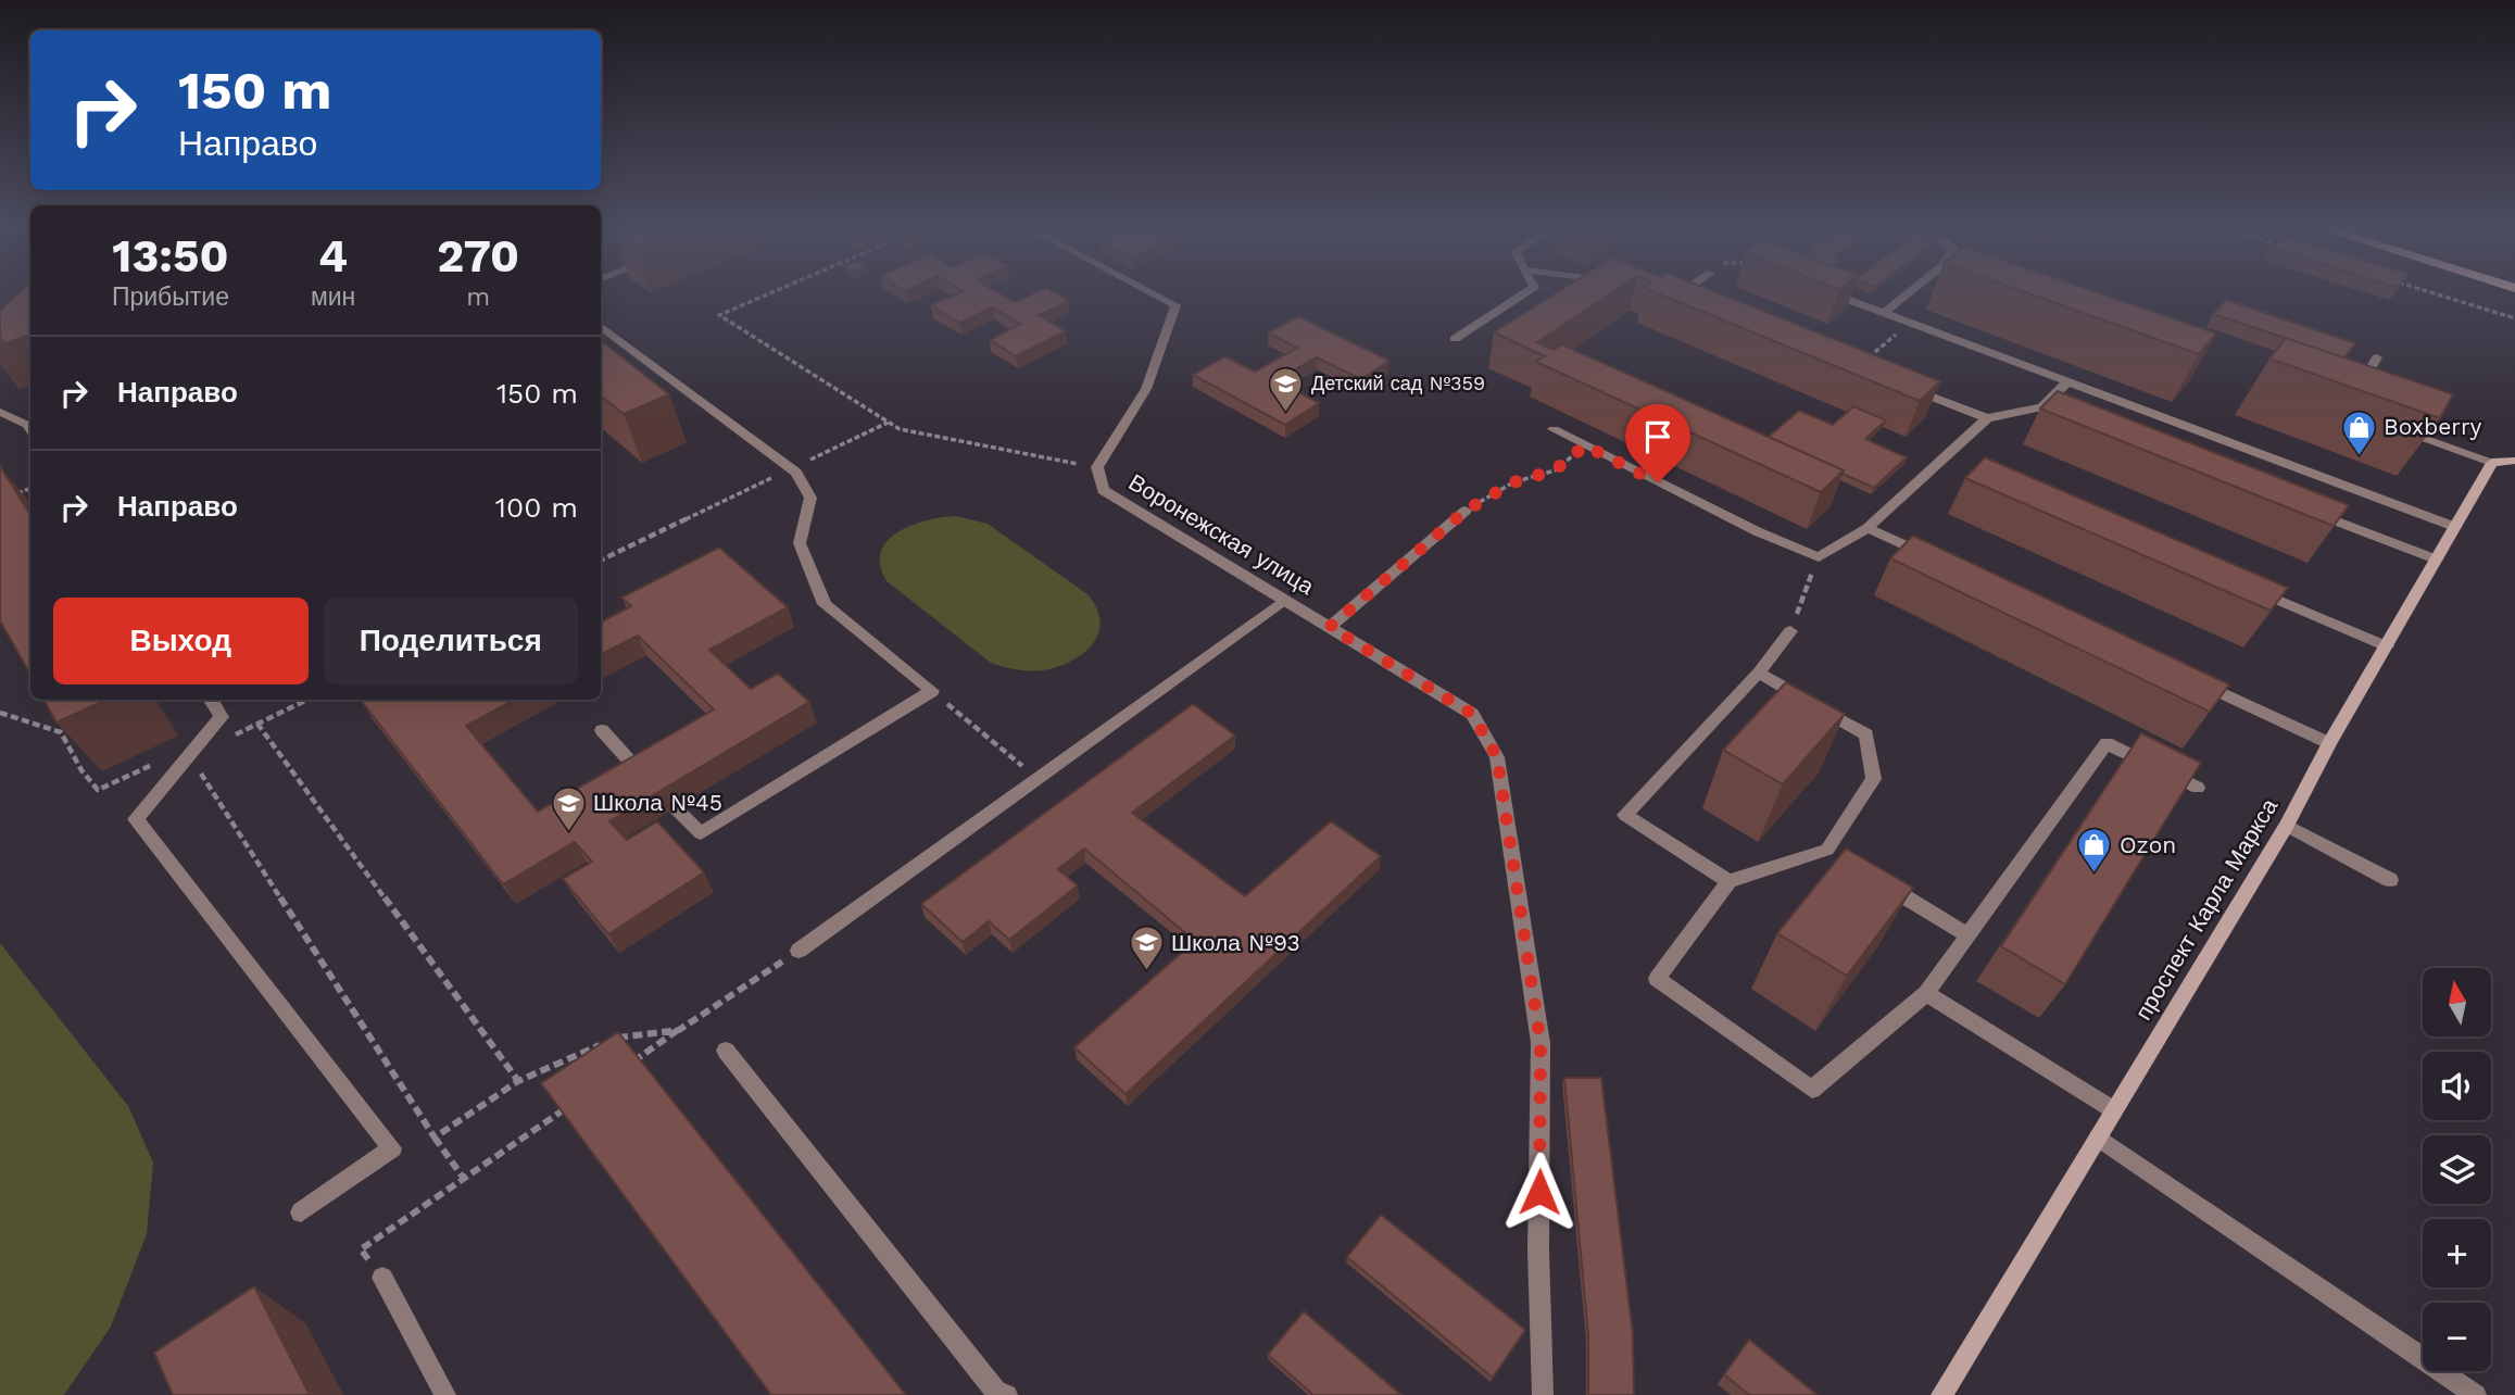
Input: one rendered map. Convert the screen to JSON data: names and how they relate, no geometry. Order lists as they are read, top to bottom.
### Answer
{
  "streets": {
    "street": ["Воронежская улица", "проспект Карла Маркса"]
  },
  "places": {
    "school or university": ["Детский сад №359", "Школа №45", "Школа №93"],
    "shop": ["Boxberry", "Ozon"]
  },
  "north": "top",
  "page": {
    "turn": ["150 m", "Направо"],
    "eta": [
      "13:50",
      "Прибытие",
      "4",
      "мин",
      "270",
      "m"
    ],
    "list": [
      {
        "name": "Направо",
        "value": "150 m"
      },
      {
        "name": "Направо",
        "value": "100 m"
      }
    ],
    "buttons": ["Выход", "Поделиться"],
    "map_buttons": ["+", "−"]
  }
}
